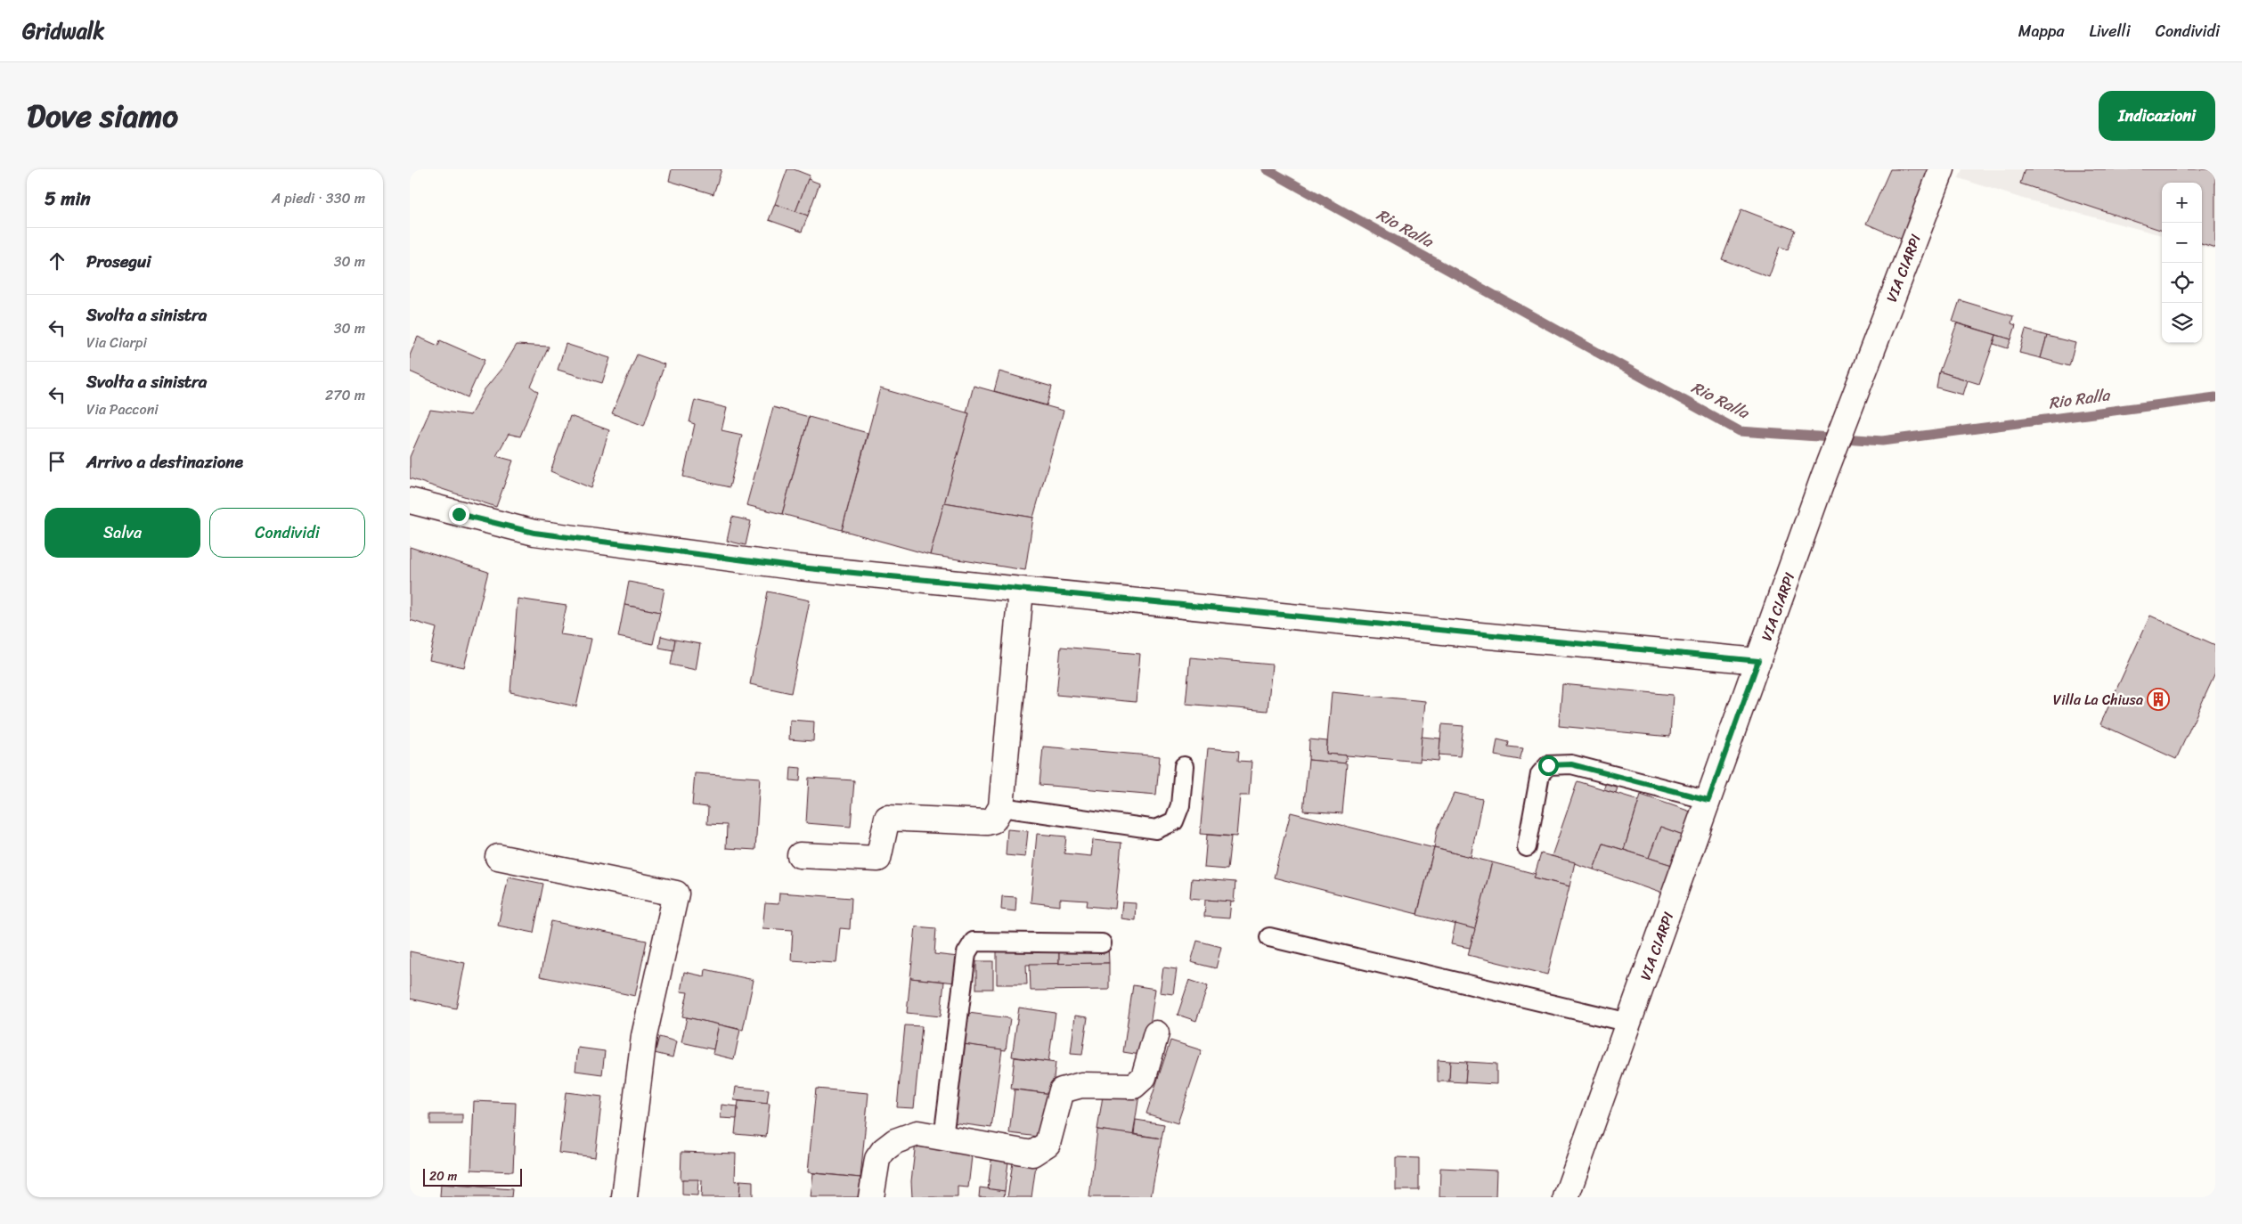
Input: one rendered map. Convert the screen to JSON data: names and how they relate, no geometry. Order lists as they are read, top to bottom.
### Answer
{
  "streets": {
    "street": ["VIA CIARPI"]
  },
  "water": ["Rio Ralla"],
  "places": {
    "building": ["Villa La Chiusa"]
  },
  "scale_bar": "20 m",
  "page": {
    "header": "Gridwalk",
    "nav": ["Mappa", "Livelli", "Condividi"],
    "title": "Dove siamo",
    "buttons": [
      "Indicazioni",
      ["Salva", "Condividi"]
    ],
    "heading": ["5 min", "A piedi · 330 m"],
    "map_buttons": ["+", "−"],
    "list": [
      ["Prosegui", "30 m"],
      ["Svolta a sinistra", "Via Ciarpi", "30 m"],
      ["Svolta a sinistra", "Via Pacconi", "270 m"],
      "Arrivo a destinazione"
    ],
    "scale": "20 m"
  }
}
